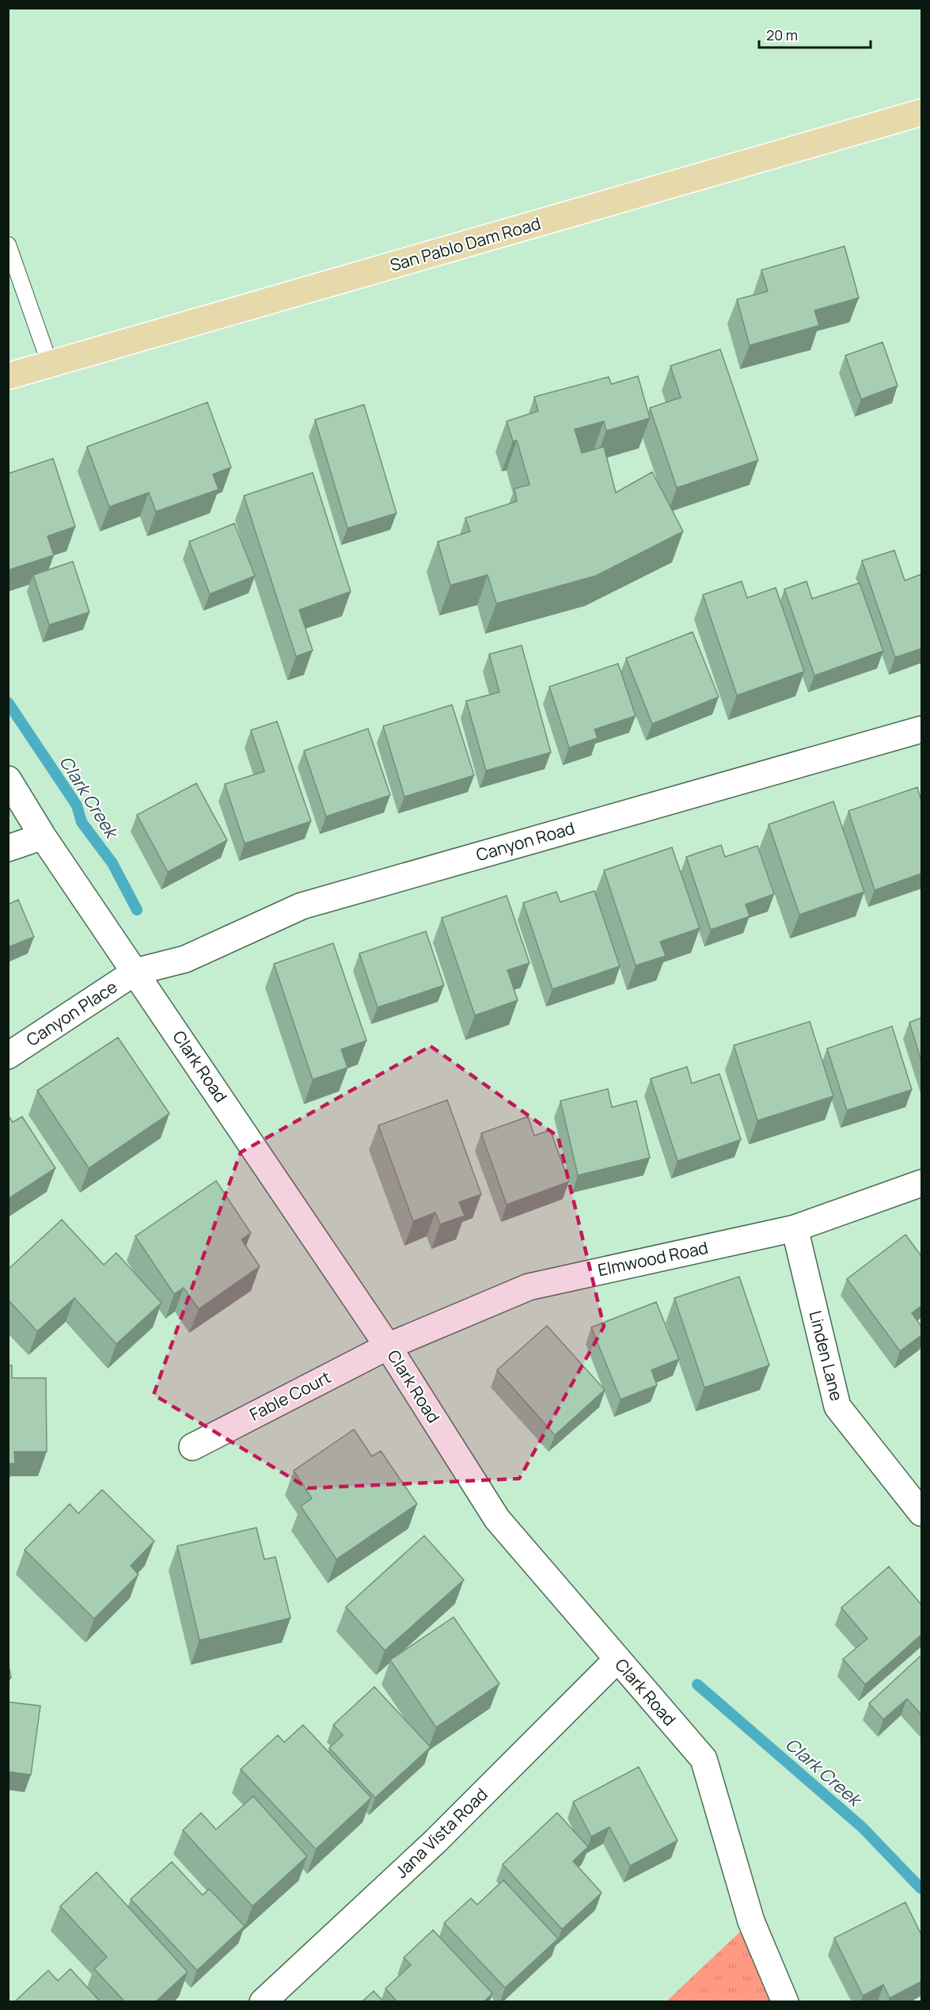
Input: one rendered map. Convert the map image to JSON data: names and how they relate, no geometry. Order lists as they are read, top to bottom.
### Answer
{
  "streets": {
    "main road": ["San Pablo Dam Road"],
    "street": [
      "Canyon Road",
      "Canyon Place",
      "Clark Road",
      "Elmwood Road",
      "Linden Lane",
      "Fable Court",
      "Jana Vista Road"
    ]
  },
  "crossings": [
    ["Canyon Road", "Canyon Place"],
    ["Canyon Road", "Clark Road"],
    ["Canyon Place", "Clark Road"],
    ["Clark Road", "Elmwood Road"],
    ["Clark Road", "Fable Court"],
    ["Clark Road", "Jana Vista Road"],
    ["Elmwood Road", "Linden Lane"],
    ["Elmwood Road", "Fable Court"]
  ],
  "water": ["Clark Creek"],
  "scale_bar": "20 m"
}
